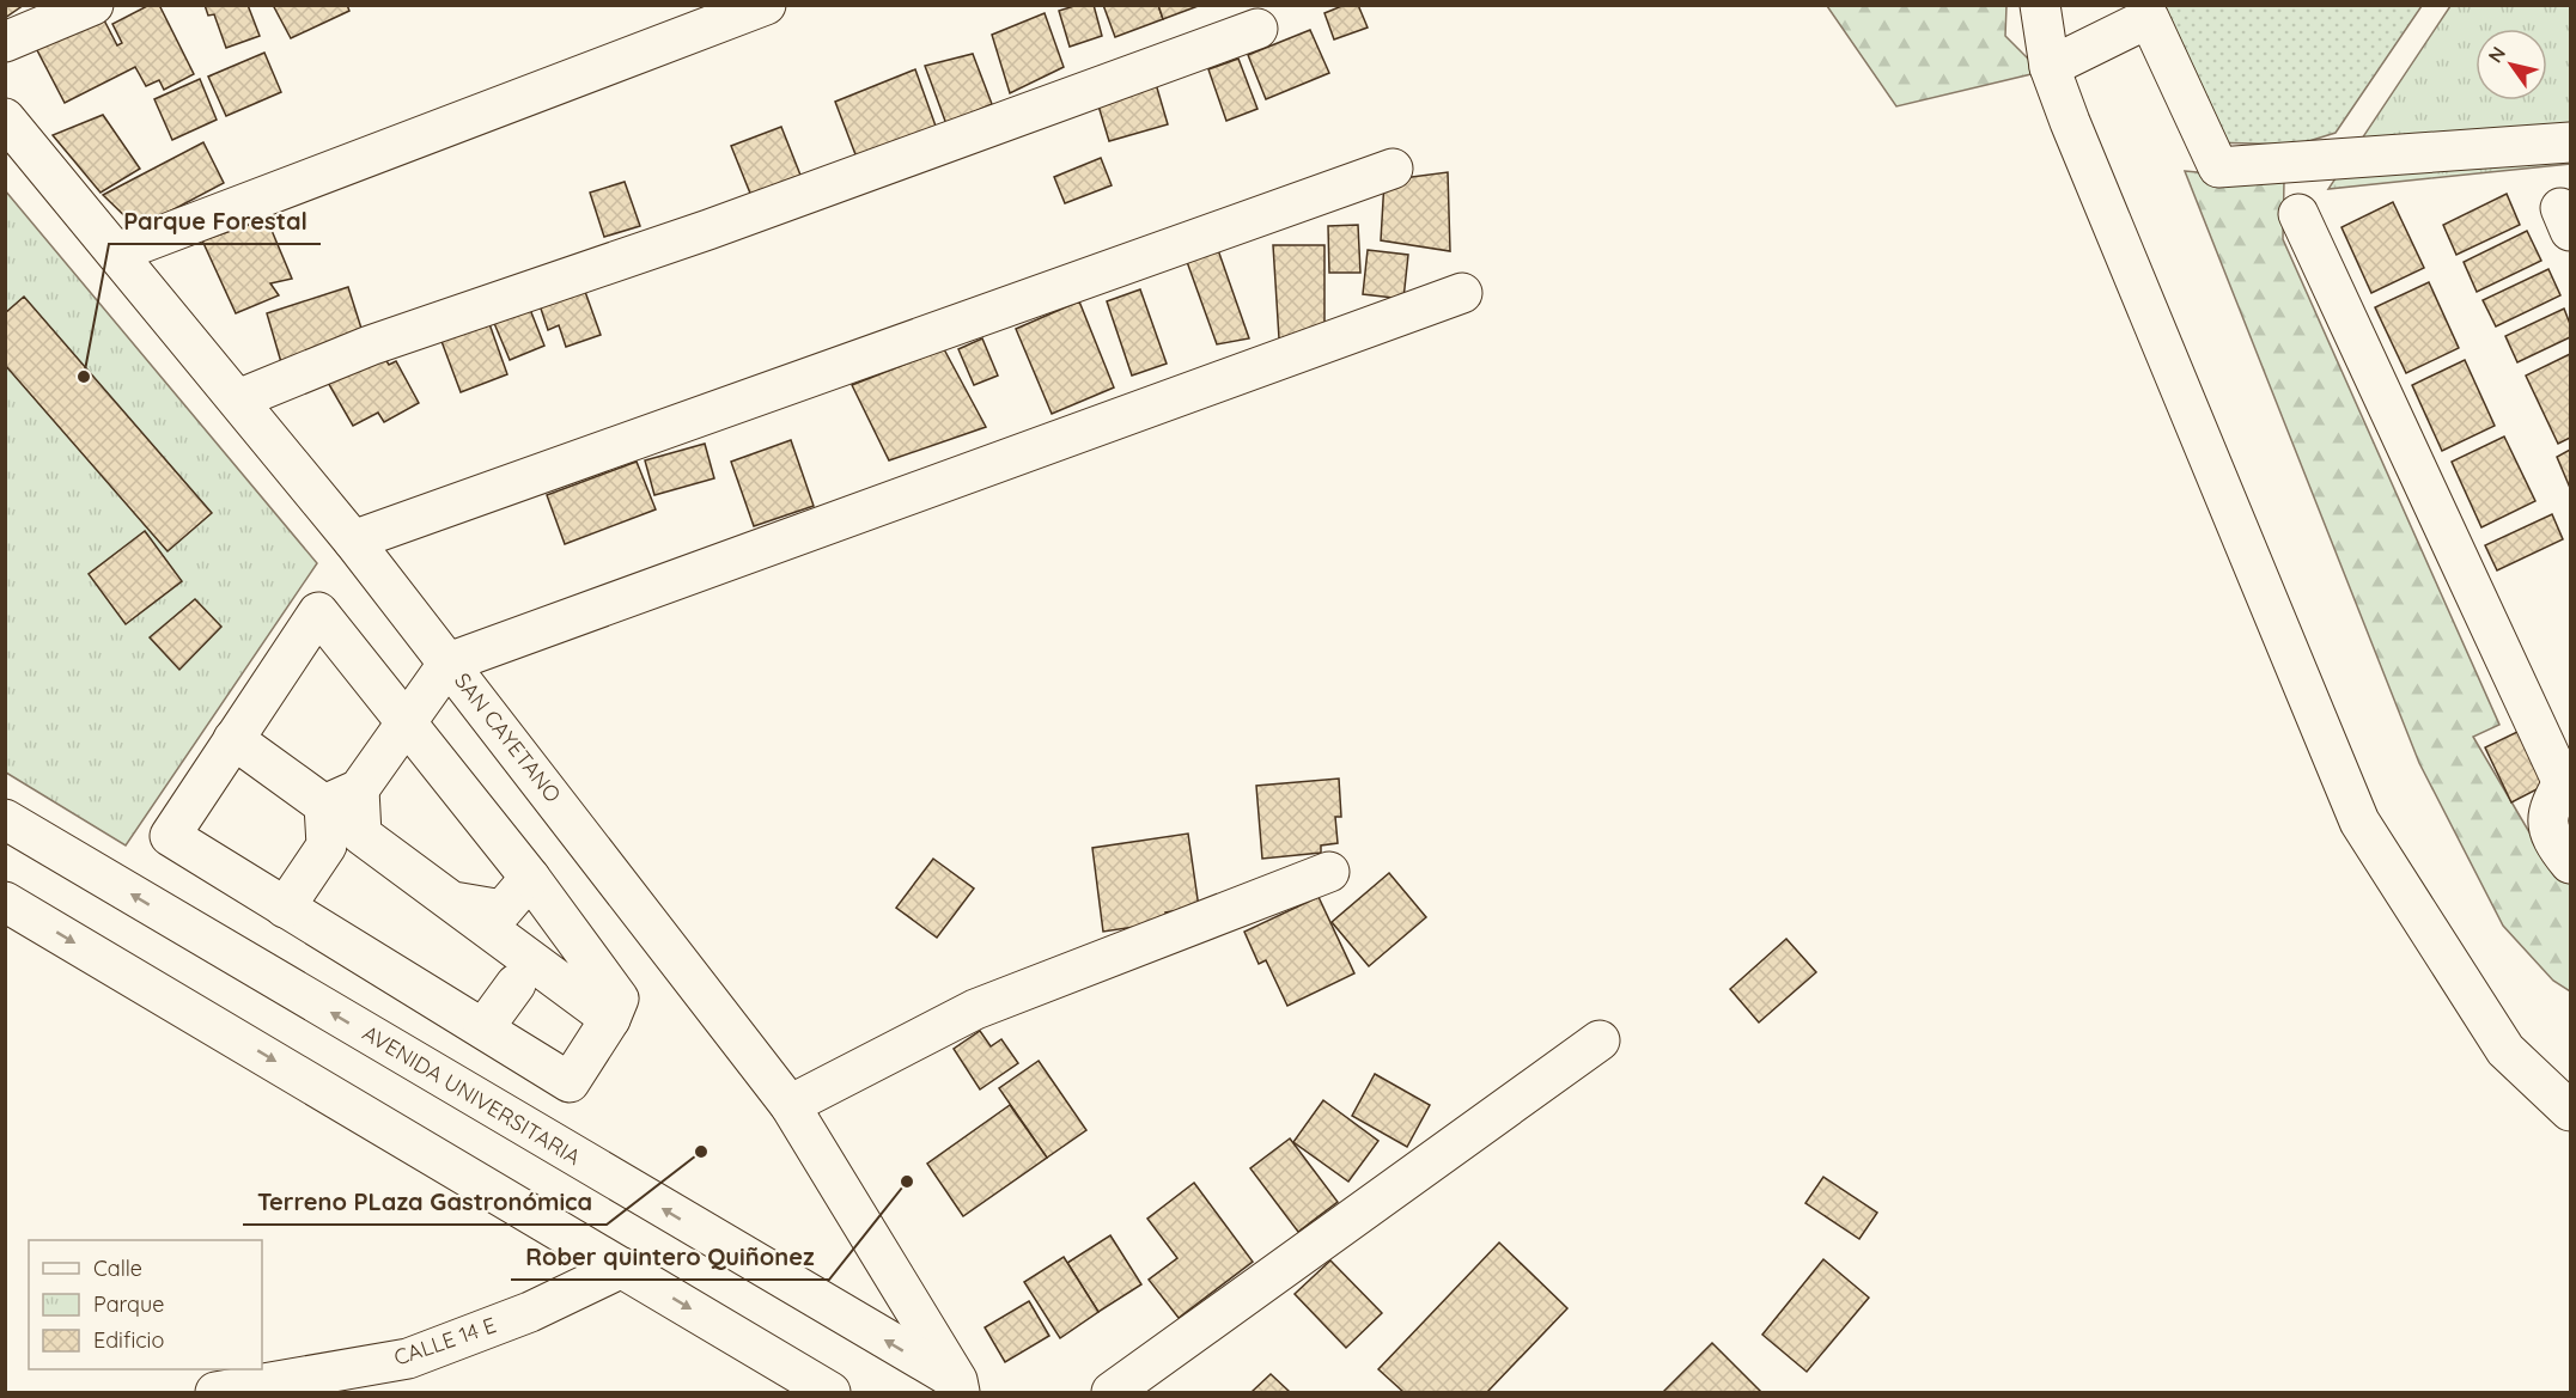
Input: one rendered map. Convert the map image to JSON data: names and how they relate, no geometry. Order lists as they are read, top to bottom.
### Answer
{
  "streets": {
    "street": ["SAN CAYETANO", "AVENIDA UNIVERSITARIA", "CALLE 14 E"]
  },
  "crossings": [
    ["SAN CAYETANO", "AVENIDA UNIVERSITARIA"]
  ],
  "places": ["Parque Forestal", "Terreno PLaza Gastronómica", "Rober quintero Quiñonez"],
  "legend": ["Calle", "Parque", "Edificio"],
  "north": "top left"
}
